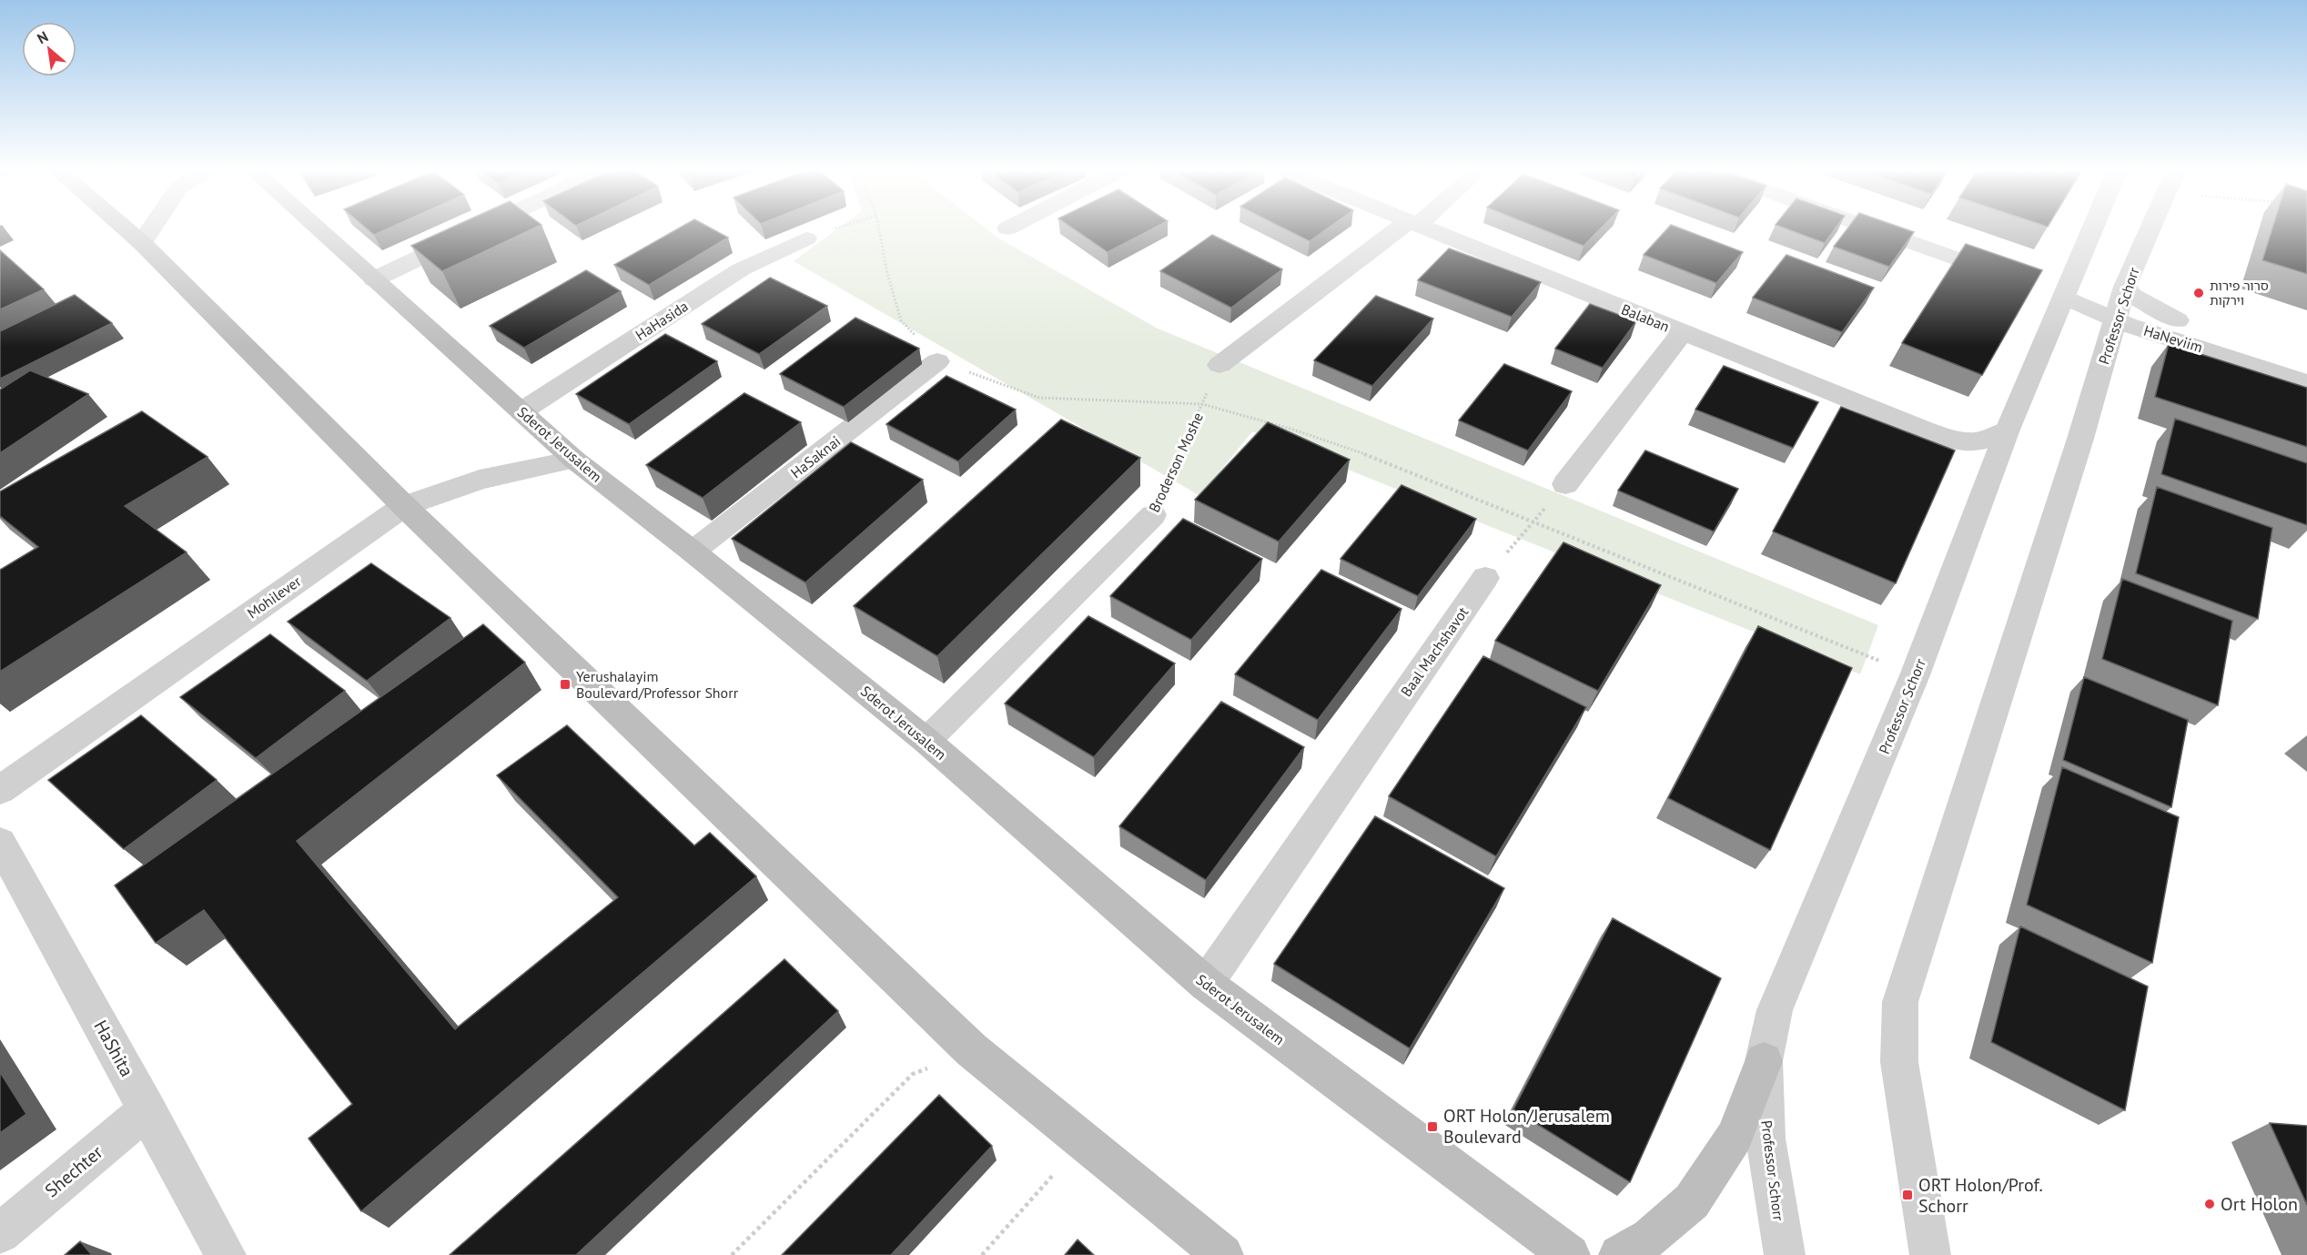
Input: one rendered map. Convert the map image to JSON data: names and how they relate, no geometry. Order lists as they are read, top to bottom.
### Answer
{
  "streets": {
    "main road": ["Sderot Jerusalem"],
    "street": [
      "Professor Schorr",
      "Balaban",
      "HaHasida",
      "HaNeviim",
      "HaSaknai",
      "Broderson Moshe",
      "Mohilever",
      "Baal Machshavot",
      "HaShita",
      "Shechter"
    ]
  },
  "crossings": [
    ["Professor Schorr", "Balaban"],
    ["Professor Schorr", "HaNeviim"],
    ["HaHasida", "Sderot Jerusalem"],
    ["Sderot Jerusalem", "HaSaknai"],
    ["Sderot Jerusalem", "Broderson Moshe"],
    ["Sderot Jerusalem", "Mohilever"],
    ["Sderot Jerusalem", "Baal Machshavot"],
    ["HaShita", "Shechter"]
  ],
  "places": {
    "other": ["סרור פירות וירקות", "Ort Holon"],
    "transit": ["Yerushalayim Boulevard/Professor Shorr", "ORT Holon/Jerusalem Boulevard", "ORT Holon/Prof. Schorr"]
  },
  "north": "top left"
}
